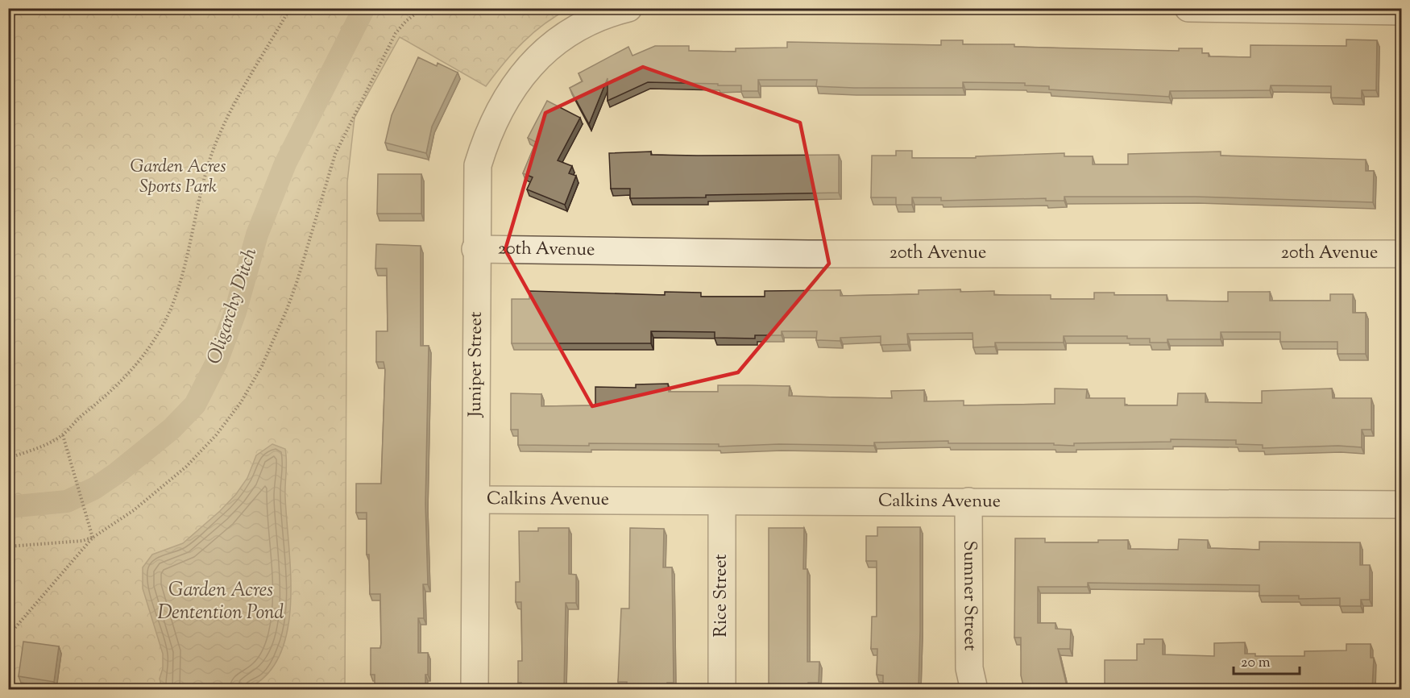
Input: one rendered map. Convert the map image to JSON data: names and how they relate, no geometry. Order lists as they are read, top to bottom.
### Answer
{
  "streets": {
    "street": [
      "20th Avenue",
      "Juniper Street",
      "Calkins Avenue",
      "Rice Street",
      "Sumner Street"
    ]
  },
  "crossings": [
    ["20th Avenue", "Juniper Street"],
    ["Juniper Street", "Calkins Avenue"],
    ["Calkins Avenue", "Rice Street"],
    ["Calkins Avenue", "Sumner Street"]
  ],
  "water": ["Oligarchy Ditch", "Garden Acres Dentention Pond"],
  "parks": ["Garden Acres Sports Park"],
  "scale_bar": "20 m"
}
